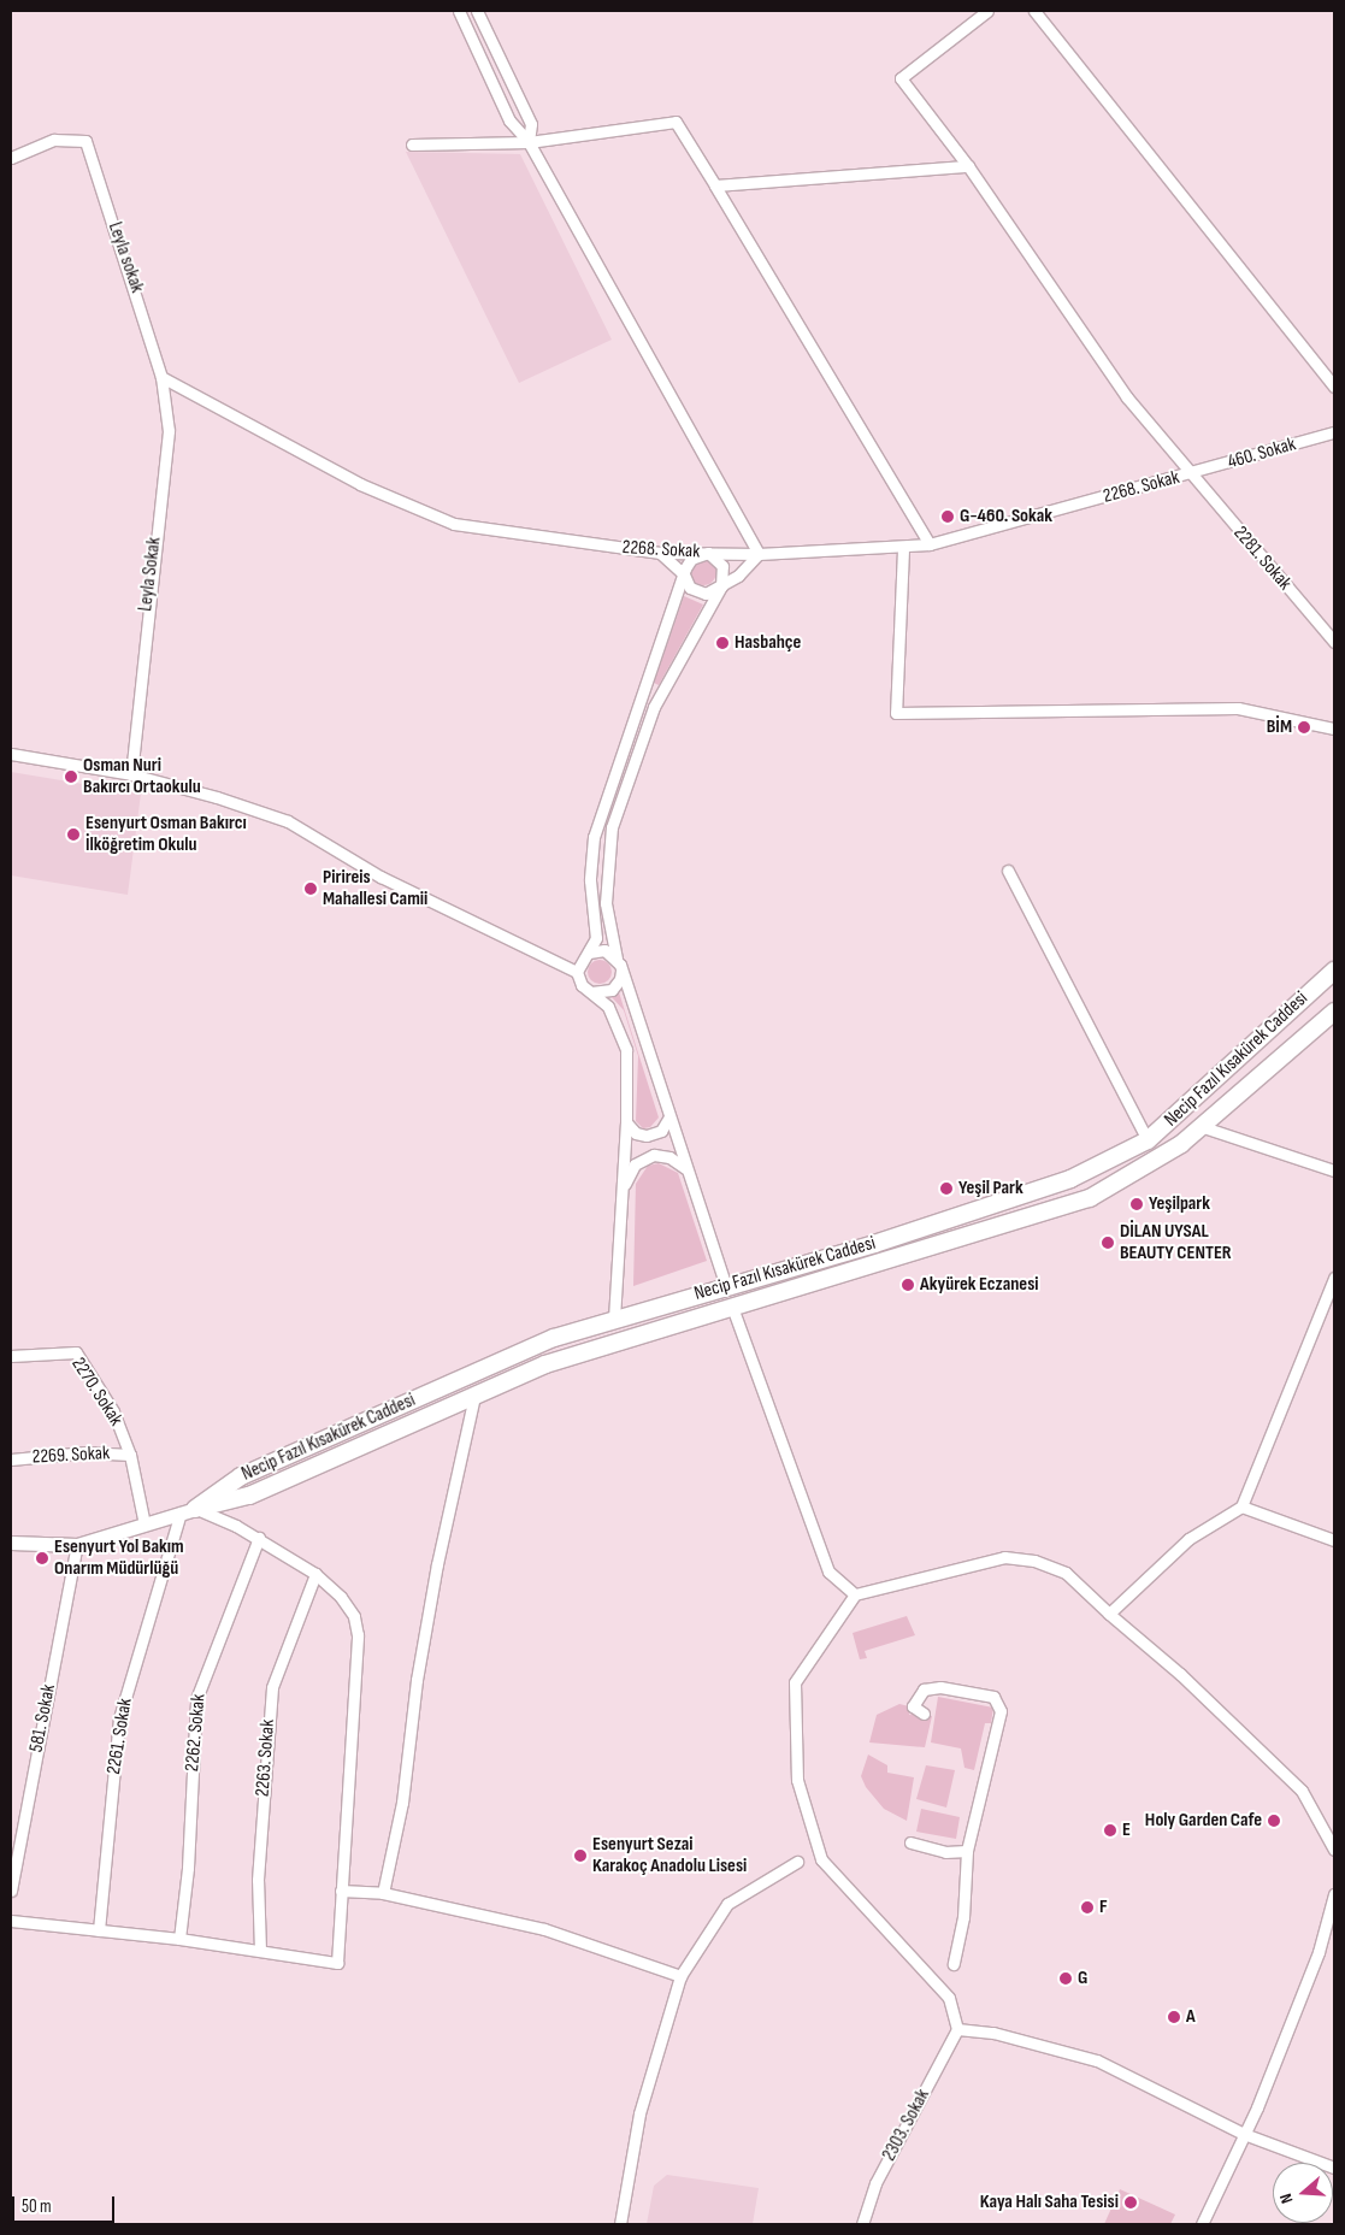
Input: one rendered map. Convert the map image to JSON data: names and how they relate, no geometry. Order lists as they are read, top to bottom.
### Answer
{
  "streets": {
    "main road": ["Necip Fazıl Kısakürek Caddesi"],
    "street": [
      "Leyla sokak",
      "460. Sokak",
      "2268. Sokak",
      "2281. Sokak",
      "Leyla Sokak",
      "2270. Sokak",
      "2269. Sokak",
      "581. Sokak",
      "2262. Sokak",
      "2261. Sokak",
      "2263. Sokak",
      "2303. Sokak"
    ]
  },
  "crossings": [
    ["Leyla sokak", "2268. Sokak"],
    ["Leyla sokak", "Leyla Sokak"],
    ["460. Sokak", "2268. Sokak"],
    ["460. Sokak", "2281. Sokak"],
    ["2268. Sokak", "2281. Sokak"],
    ["2268. Sokak", "Leyla Sokak"],
    ["Necip Fazıl Kısakürek Caddesi", "2270. Sokak"],
    ["Necip Fazıl Kısakürek Caddesi", "581. Sokak"],
    ["Necip Fazıl Kısakürek Caddesi", "2261. Sokak"],
    ["2270. Sokak", "2269. Sokak"]
  ],
  "places": [
    "G-460. Sokak",
    "Hasbahçe",
    "BİM",
    "Osman Nuri Bakırcı Ortaokulu",
    "Esenyurt Osman Bakırcı İlköğretim Okulu",
    "Pirireis Mahallesi Camii",
    "Yeşil Park",
    "Yeşilpark",
    "DİLAN UYSAL BEAUTY CENTER",
    "Akyürek Eczanesi",
    "Esenyurt Yol Bakım Onarım Müdürlüğü",
    "Holy Garden Cafe",
    "E",
    "Esenyurt Sezai Karakoç Anadolu Lisesi",
    "F",
    "G",
    "A",
    "Kaya Halı Saha Tesisi"
  ],
  "scale_bar": "50 m",
  "north": "left"
}
